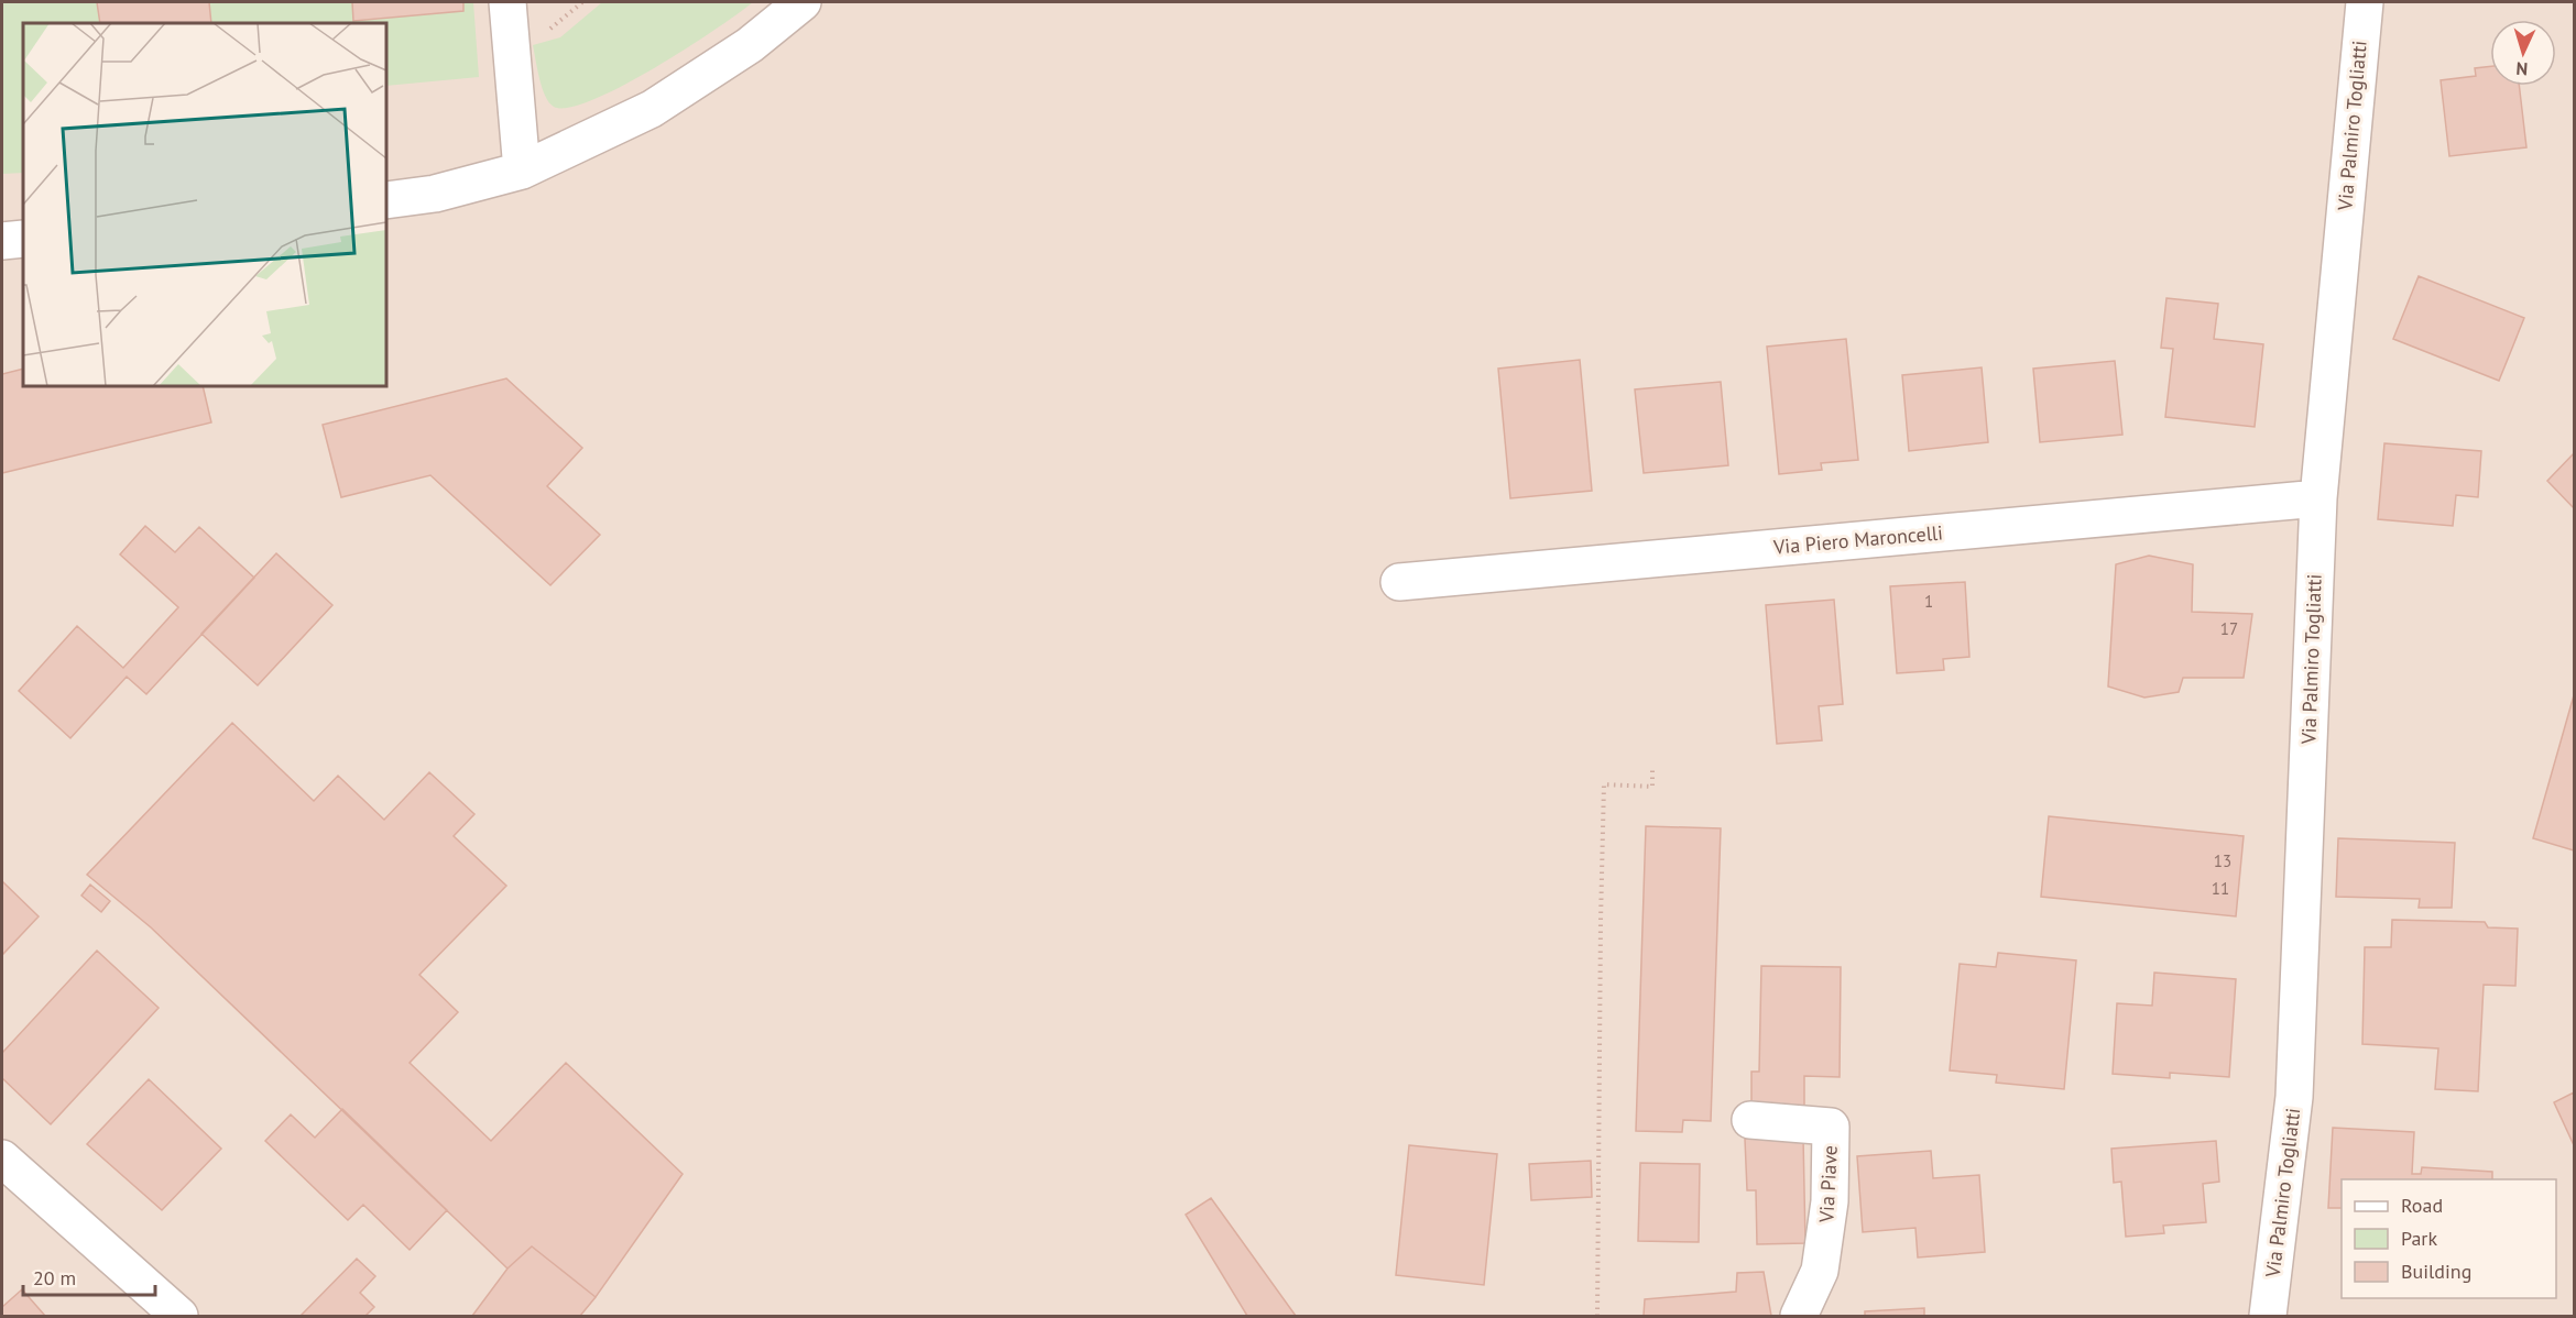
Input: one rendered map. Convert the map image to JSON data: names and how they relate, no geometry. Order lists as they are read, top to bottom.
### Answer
{
  "streets": {
    "street": ["Via Palmiro Togliatti", "Via Piero Maroncelli", "Via Piave"]
  },
  "crossings": [
    ["Via Palmiro Togliatti", "Via Piero Maroncelli"]
  ],
  "house_numbers": [
    "1",
    "17",
    "13",
    "11"
  ],
  "legend": ["Road", "Park", "Building"],
  "scale_bar": "20 m",
  "north": "bottom"
}
